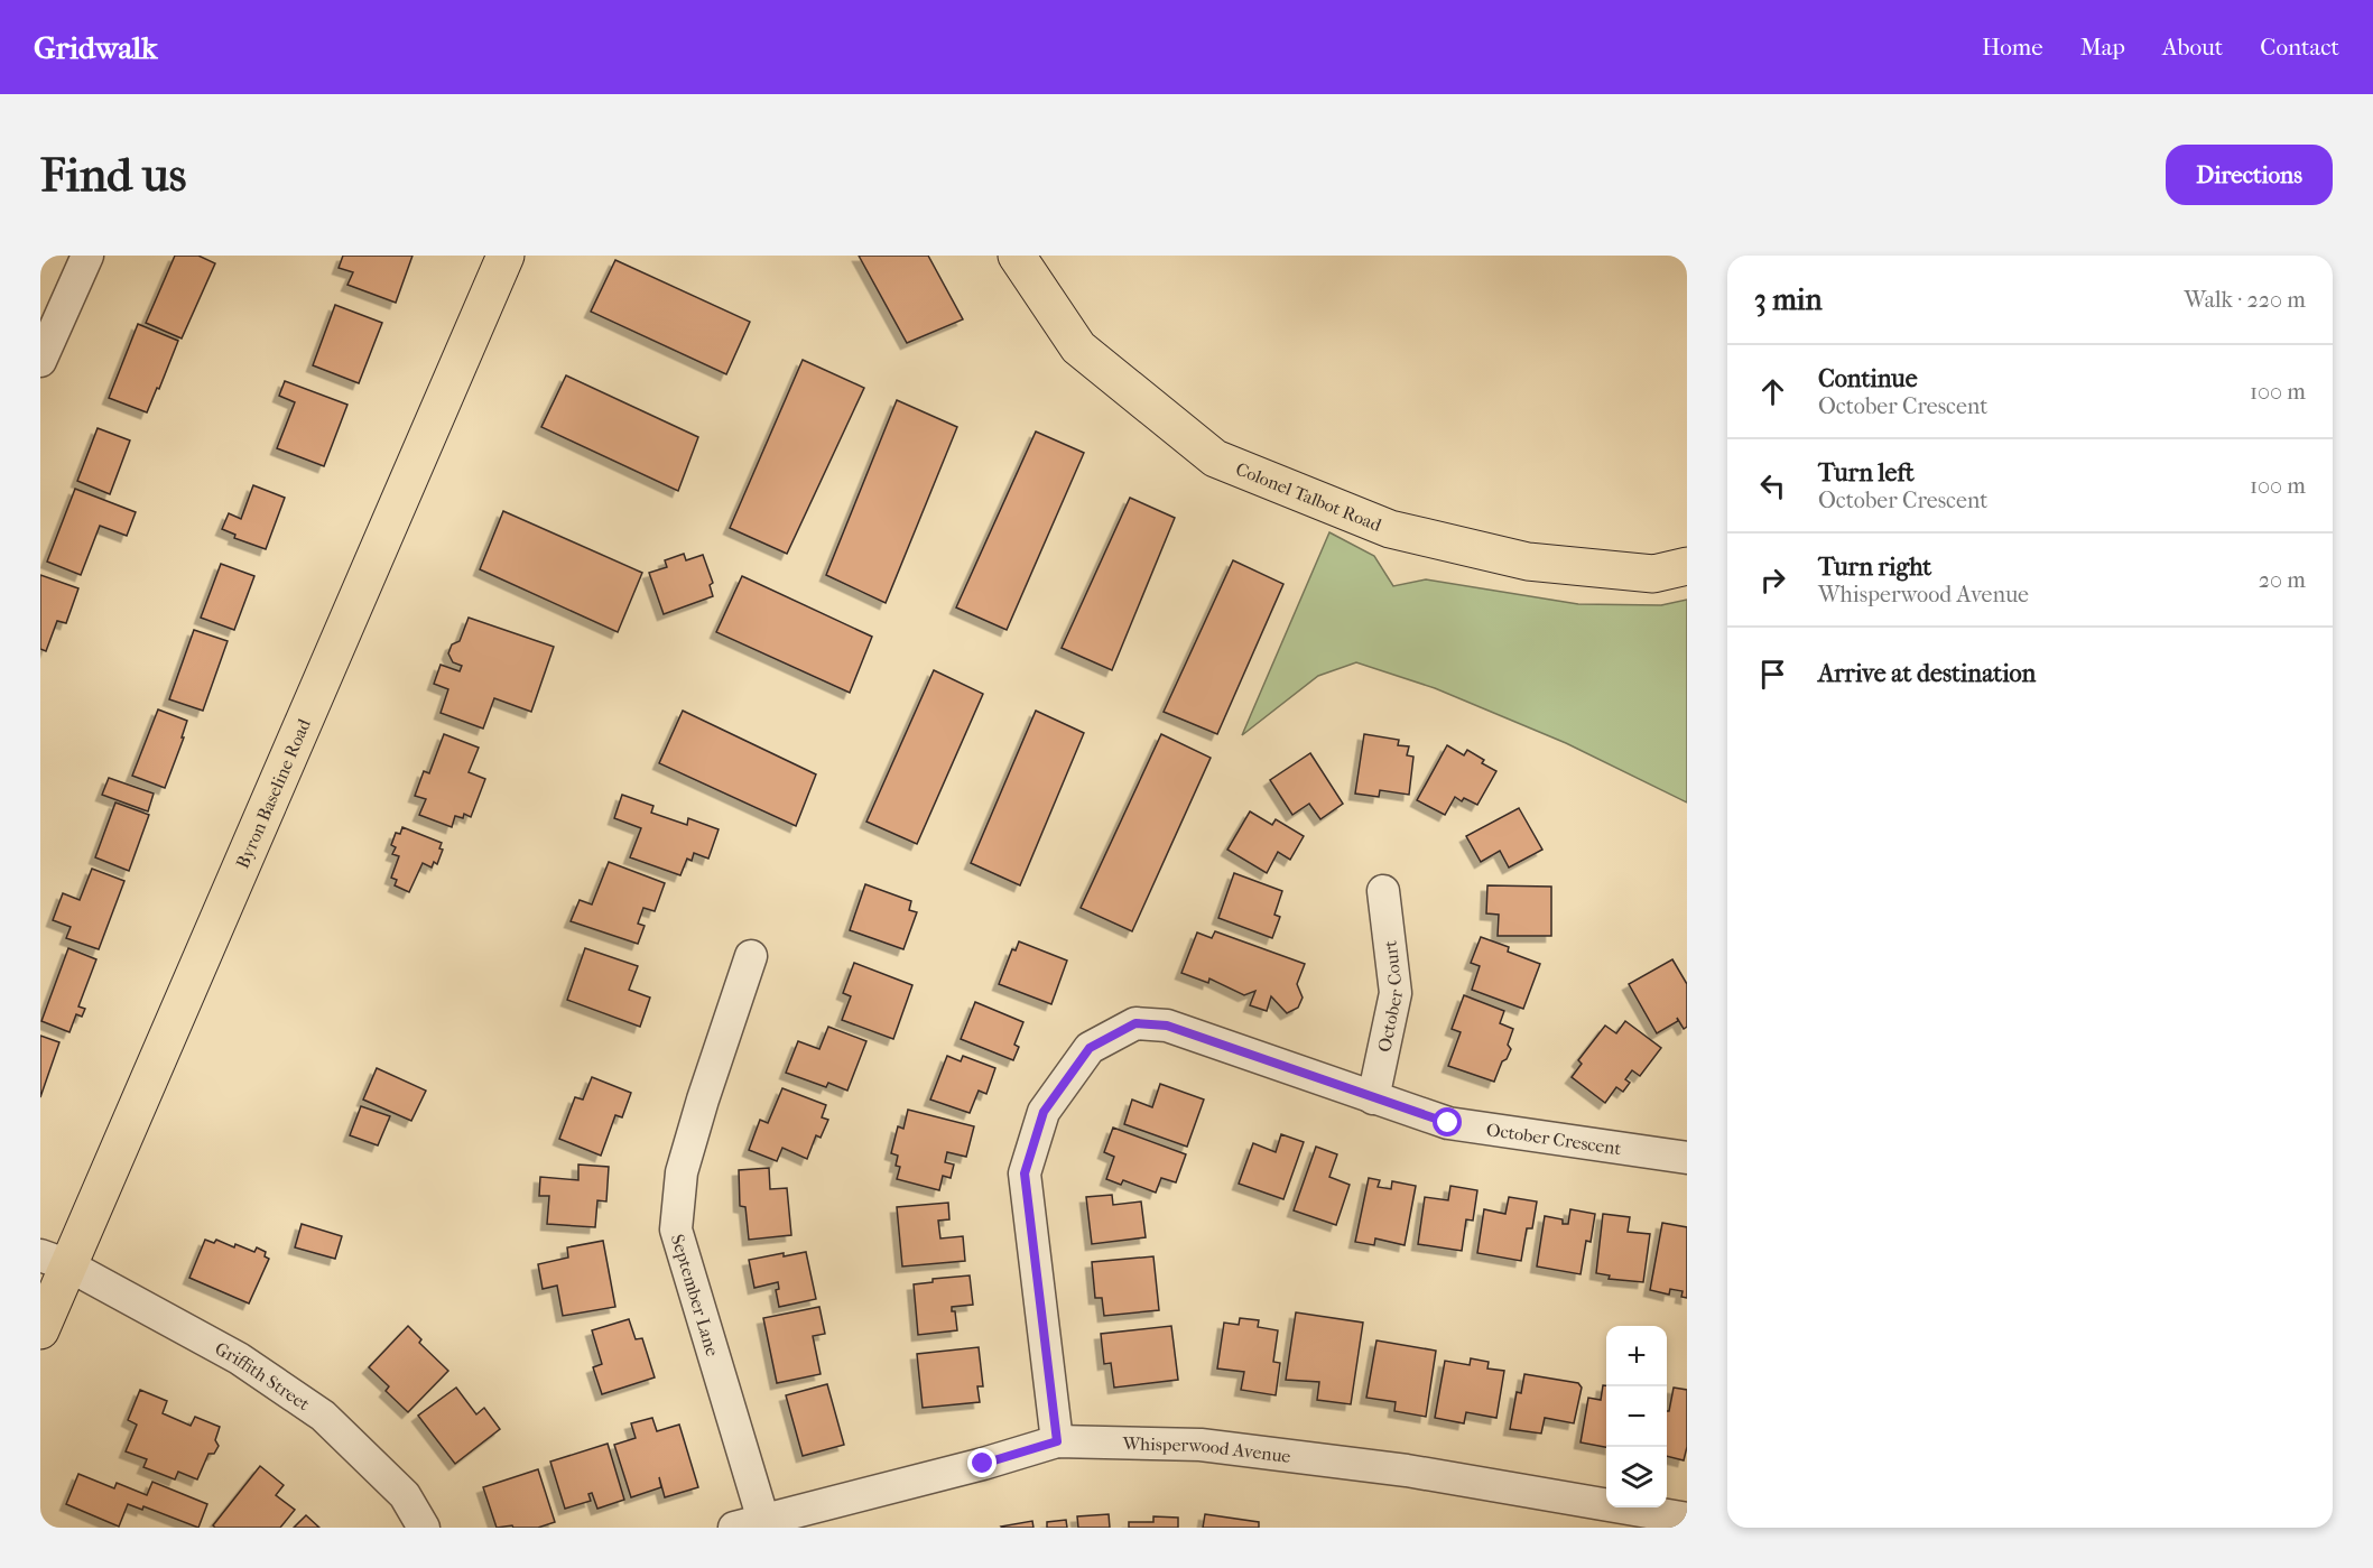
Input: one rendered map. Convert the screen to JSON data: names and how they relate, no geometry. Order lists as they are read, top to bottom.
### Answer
{
  "streets": {
    "main road": ["Colonel Talbot Road", "Byron Baseline Road"],
    "street": [
      "October Court",
      "October Crescent",
      "September Lane",
      "Griffith Street",
      "Whisperwood Avenue"
    ]
  },
  "crossings": [
    ["Byron Baseline Road", "Griffith Street"],
    ["October Court", "October Crescent"],
    ["October Crescent", "Whisperwood Avenue"],
    ["September Lane", "Whisperwood Avenue"]
  ],
  "page": {
    "header": "Gridwalk",
    "nav": [
      "Home",
      "Map",
      "About",
      "Contact"
    ],
    "buttons": "Directions",
    "title": "Find us",
    "heading": ["3 min", "Walk · 220 m"],
    "list": [
      ["Continue", "October Crescent", "100 m"],
      ["Turn left", "October Crescent", "100 m"],
      ["Turn right", "Whisperwood Avenue", "20 m"],
      "Arrive at destination"
    ],
    "map_buttons": ["+", "−"]
  }
}
